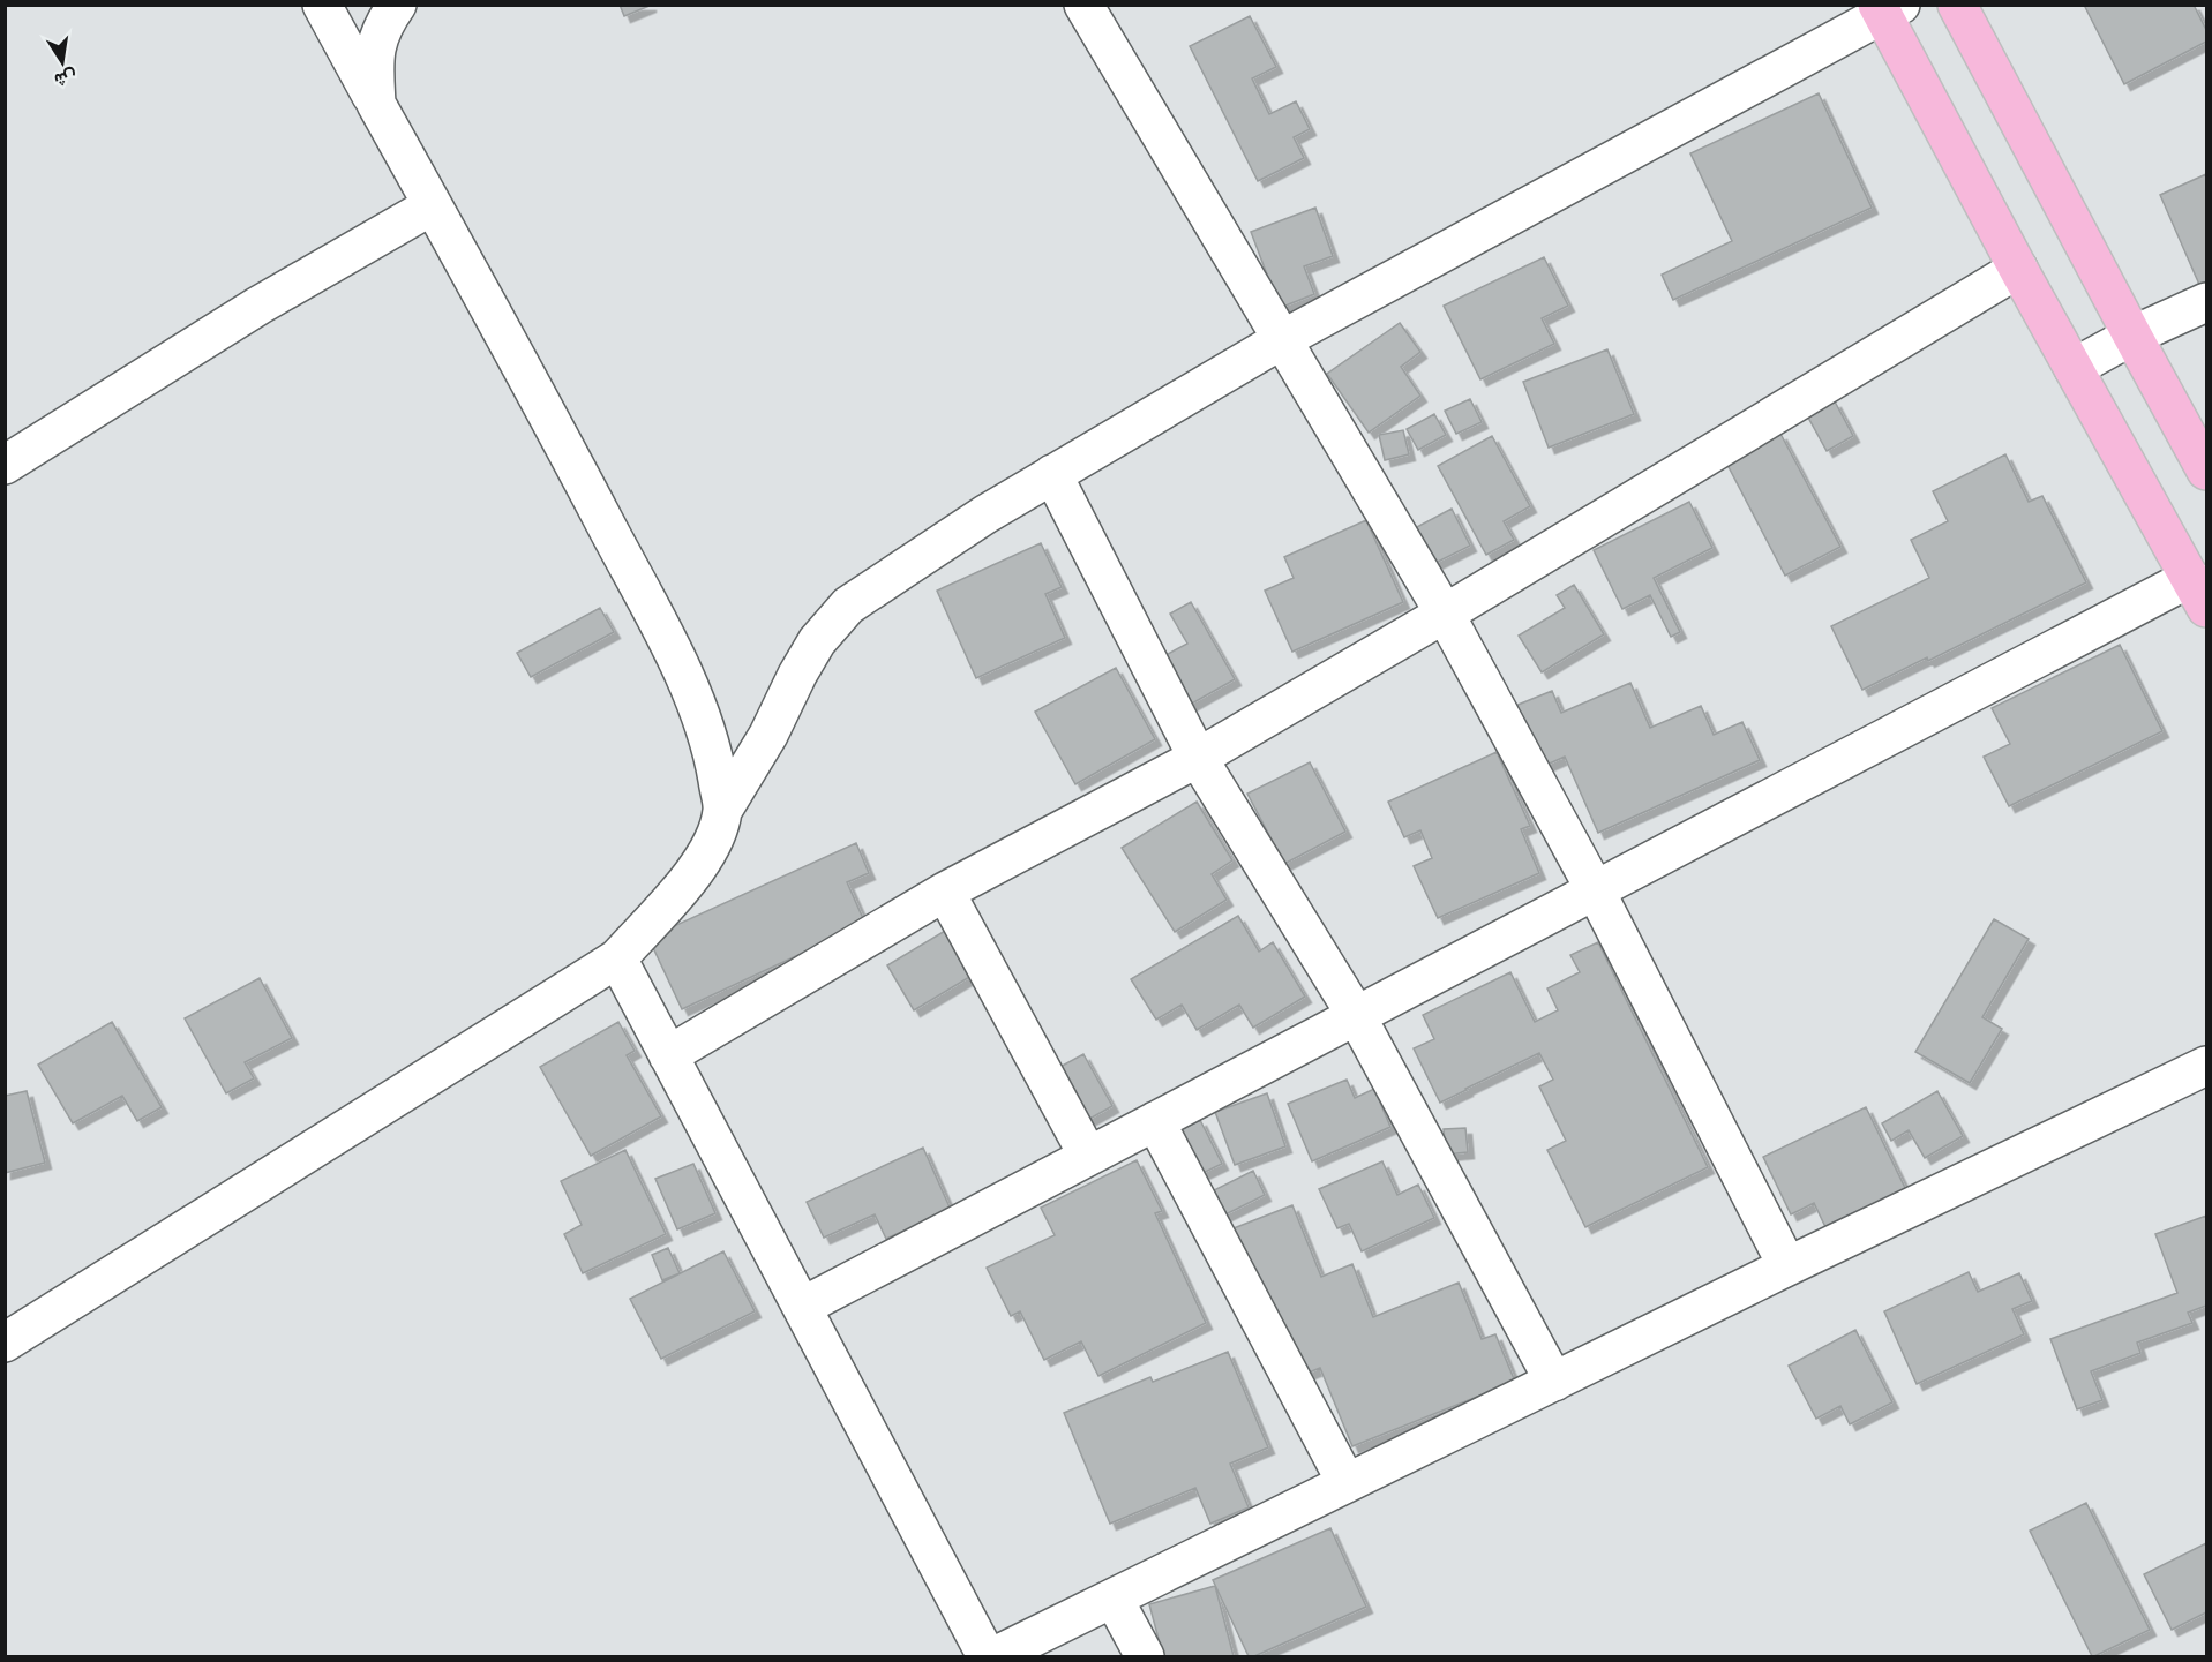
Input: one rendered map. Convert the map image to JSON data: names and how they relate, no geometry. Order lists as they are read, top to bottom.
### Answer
{
  "north": "bottom"
}
